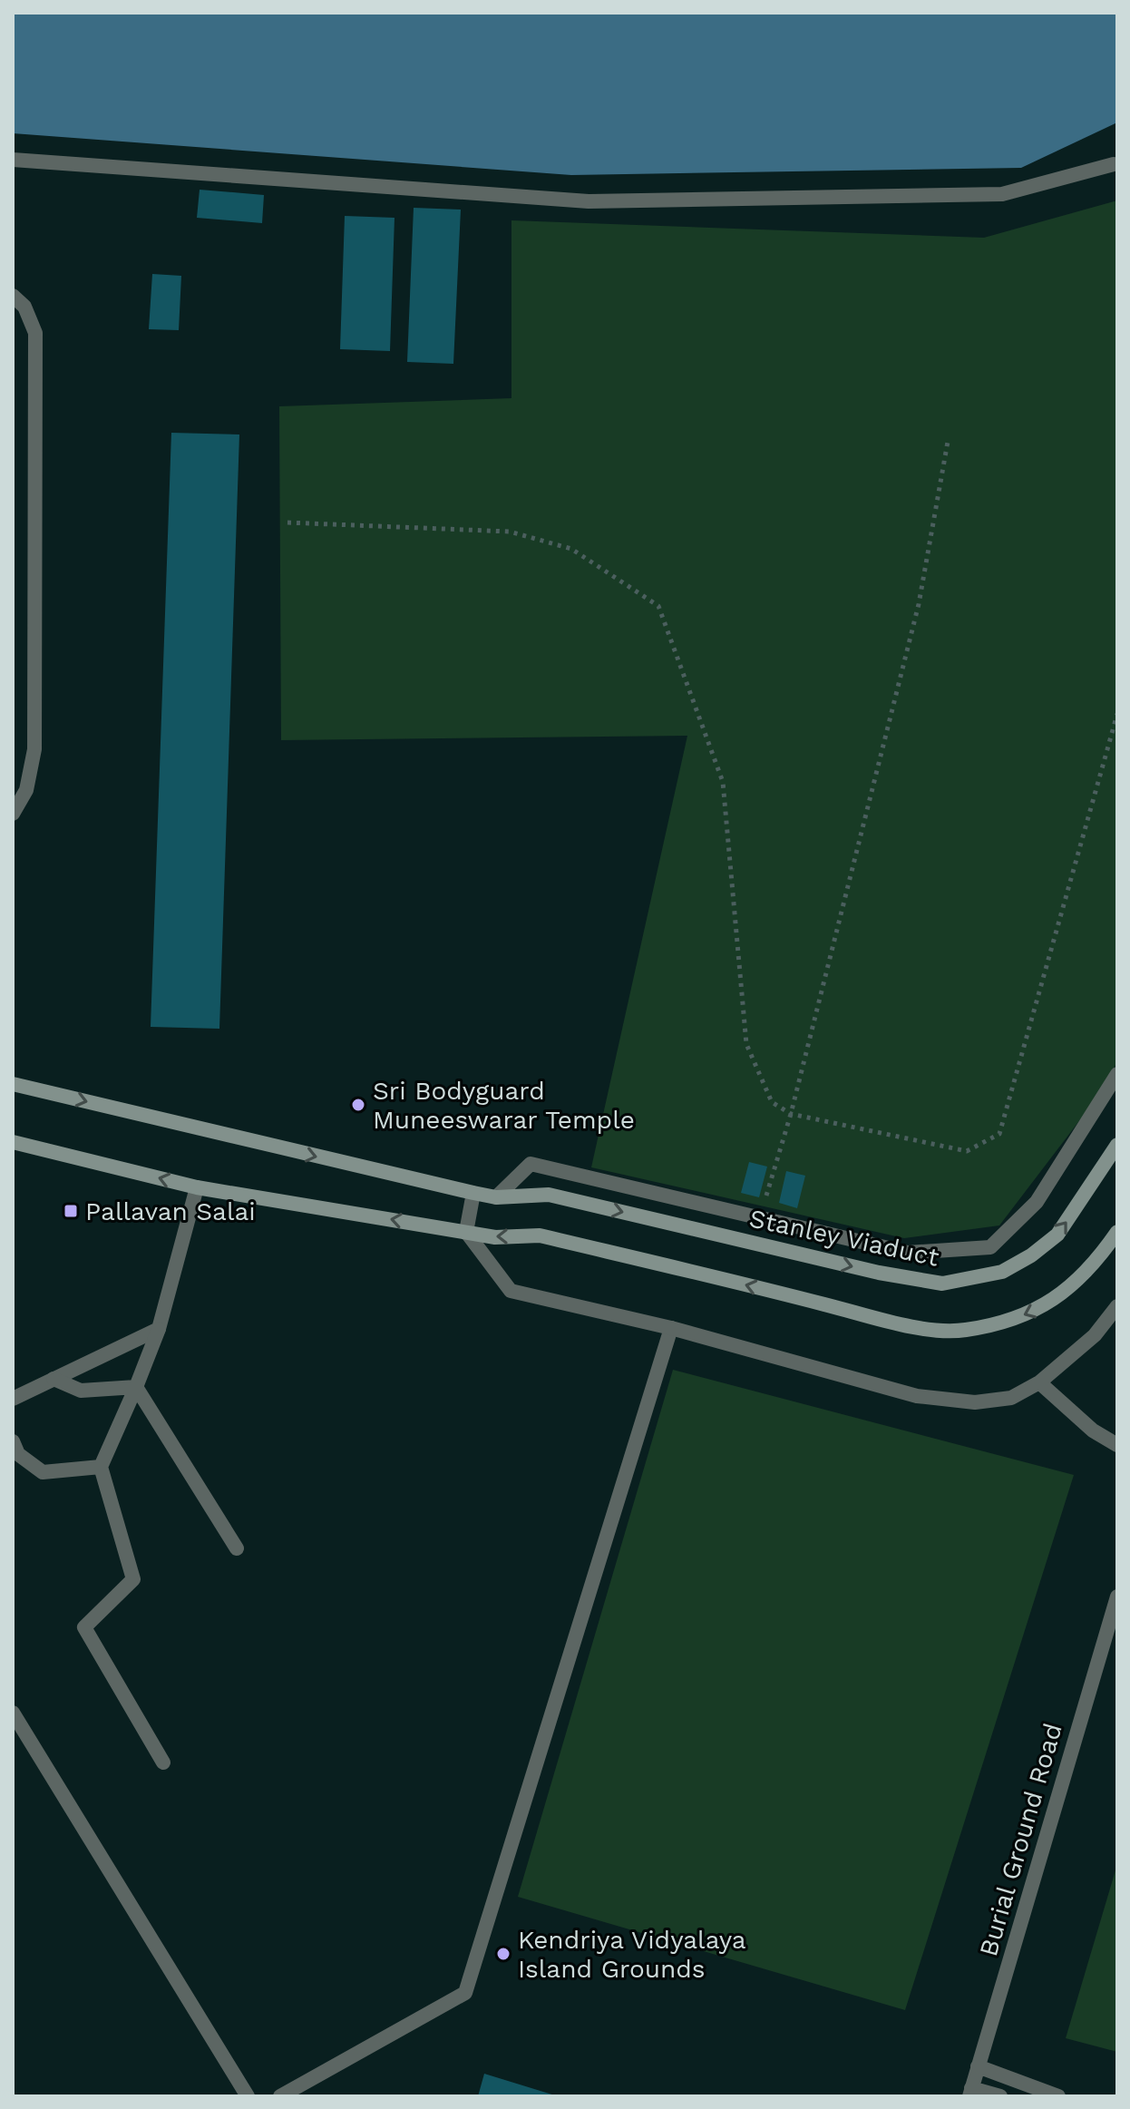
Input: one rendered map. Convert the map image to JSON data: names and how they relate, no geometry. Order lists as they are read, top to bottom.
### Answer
{
  "streets": {
    "main road": ["Stanley Viaduct"],
    "street": ["Burial Ground Road"]
  },
  "places": {
    "other": ["Sri Bodyguard Muneeswarar Temple", "Kendriya Vidyalaya Island Grounds"],
    "transit": ["Pallavan Salai"]
  }
}
